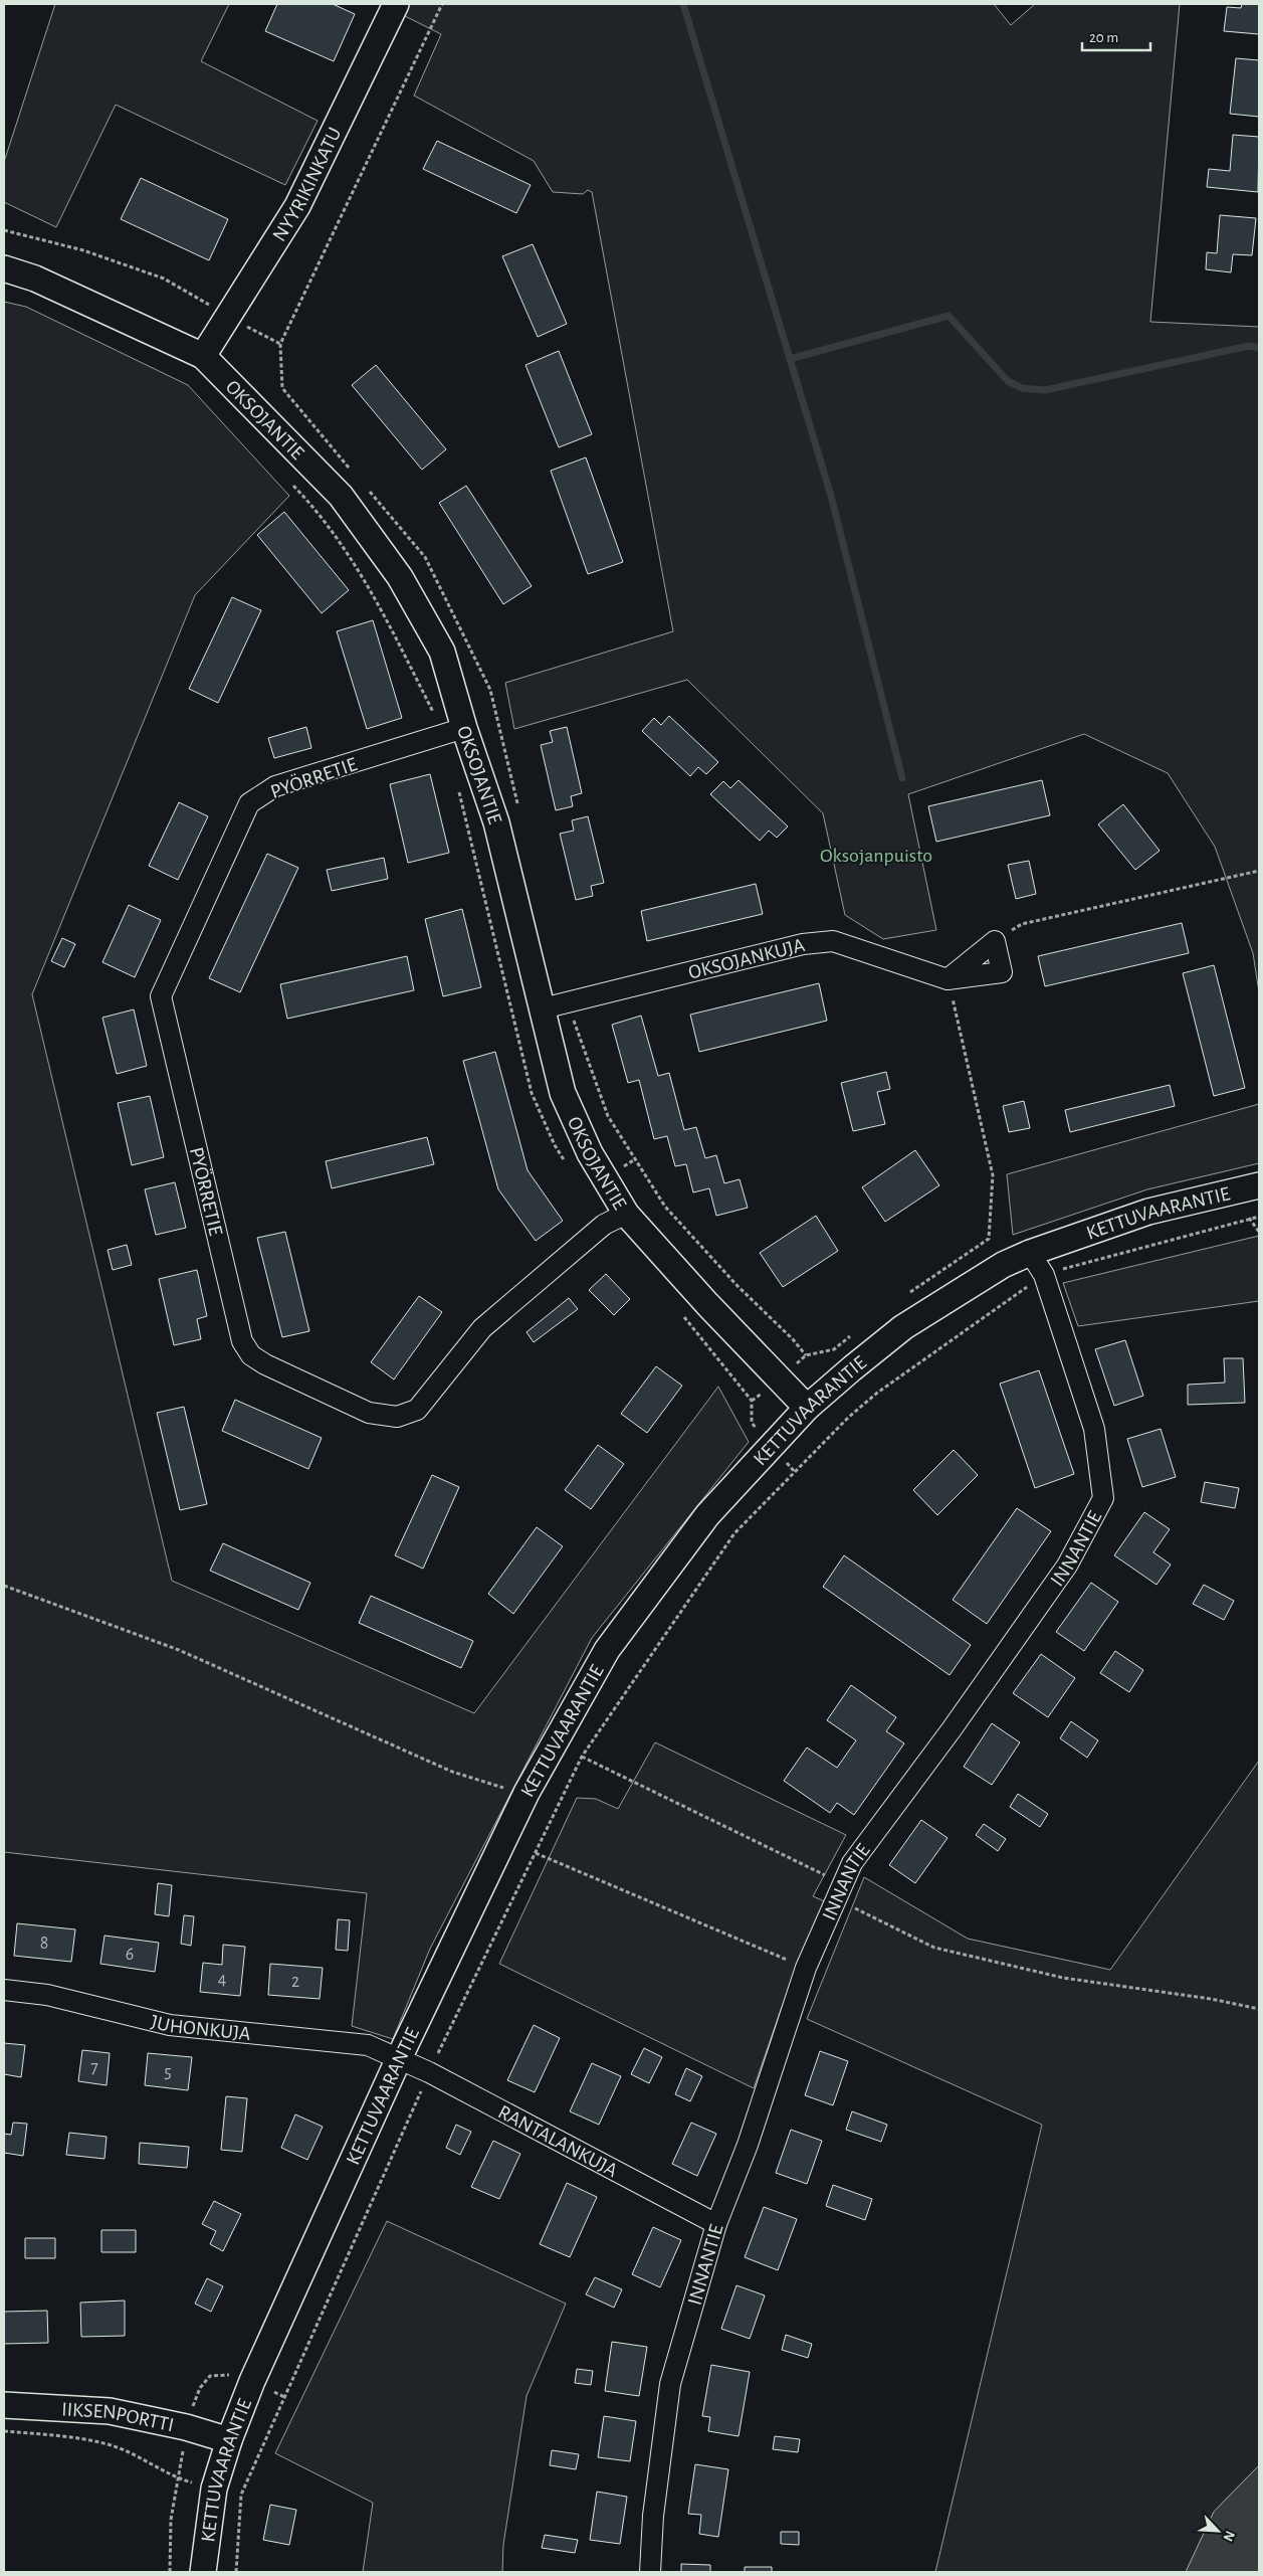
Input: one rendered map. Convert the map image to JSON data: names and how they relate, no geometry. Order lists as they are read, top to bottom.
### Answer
{
  "streets": {
    "street": [
      "NYYRIKINKATU",
      "OKSOJANTIE",
      "PYÖRRETIE",
      "OKSOJANKUJA",
      "KETTUVAARANTIE",
      "INNANTIE",
      "JUHONKUJA",
      "RANTALANKUJA",
      "IIKSENPORTTI"
    ]
  },
  "crossings": [
    ["NYYRIKINKATU", "OKSOJANTIE"],
    ["OKSOJANTIE", "PYÖRRETIE"],
    ["OKSOJANTIE", "OKSOJANKUJA"],
    ["OKSOJANTIE", "KETTUVAARANTIE"],
    ["KETTUVAARANTIE", "INNANTIE"],
    ["KETTUVAARANTIE", "JUHONKUJA"],
    ["KETTUVAARANTIE", "RANTALANKUJA"],
    ["KETTUVAARANTIE", "IIKSENPORTTI"],
    ["INNANTIE", "RANTALANKUJA"],
    ["JUHONKUJA", "RANTALANKUJA"]
  ],
  "parks": ["Oksojanpuisto"],
  "house_numbers": [
    "8",
    "6",
    "4",
    "2",
    "7",
    "5"
  ],
  "scale_bar": "20 m",
  "north": "bottom right"
}
